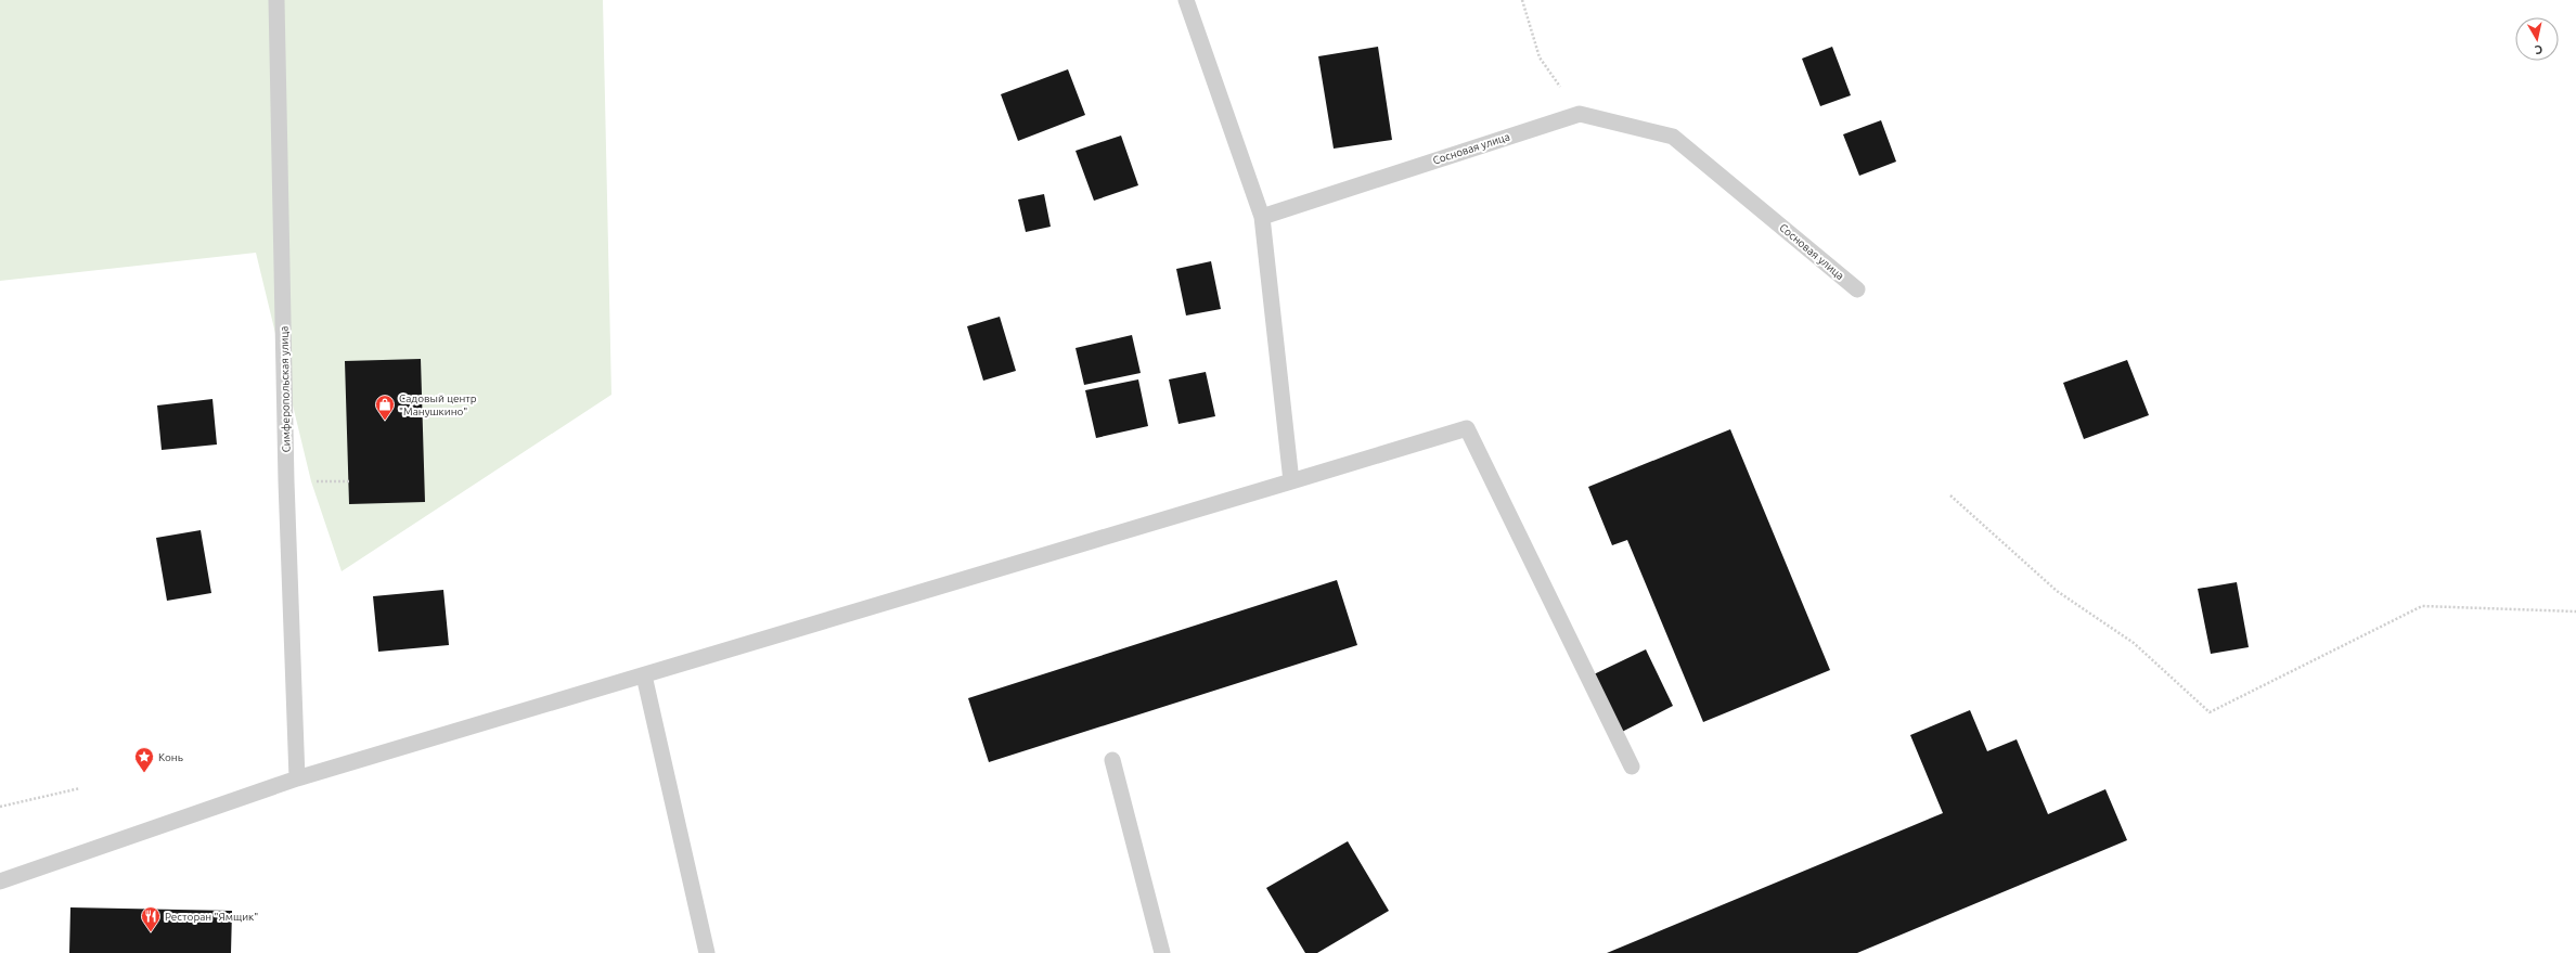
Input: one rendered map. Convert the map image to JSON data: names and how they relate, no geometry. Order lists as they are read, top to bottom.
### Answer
{
  "streets": {
    "lane": ["Сосновая улица", "Симферопольская улица"]
  },
  "places": {
    "shop": ["Садовый центр \"Манушкино\""],
    "place": ["Конь"],
    "restaurant": ["Ресторан \"Ямщик\""]
  },
  "north": "bottom"
}
